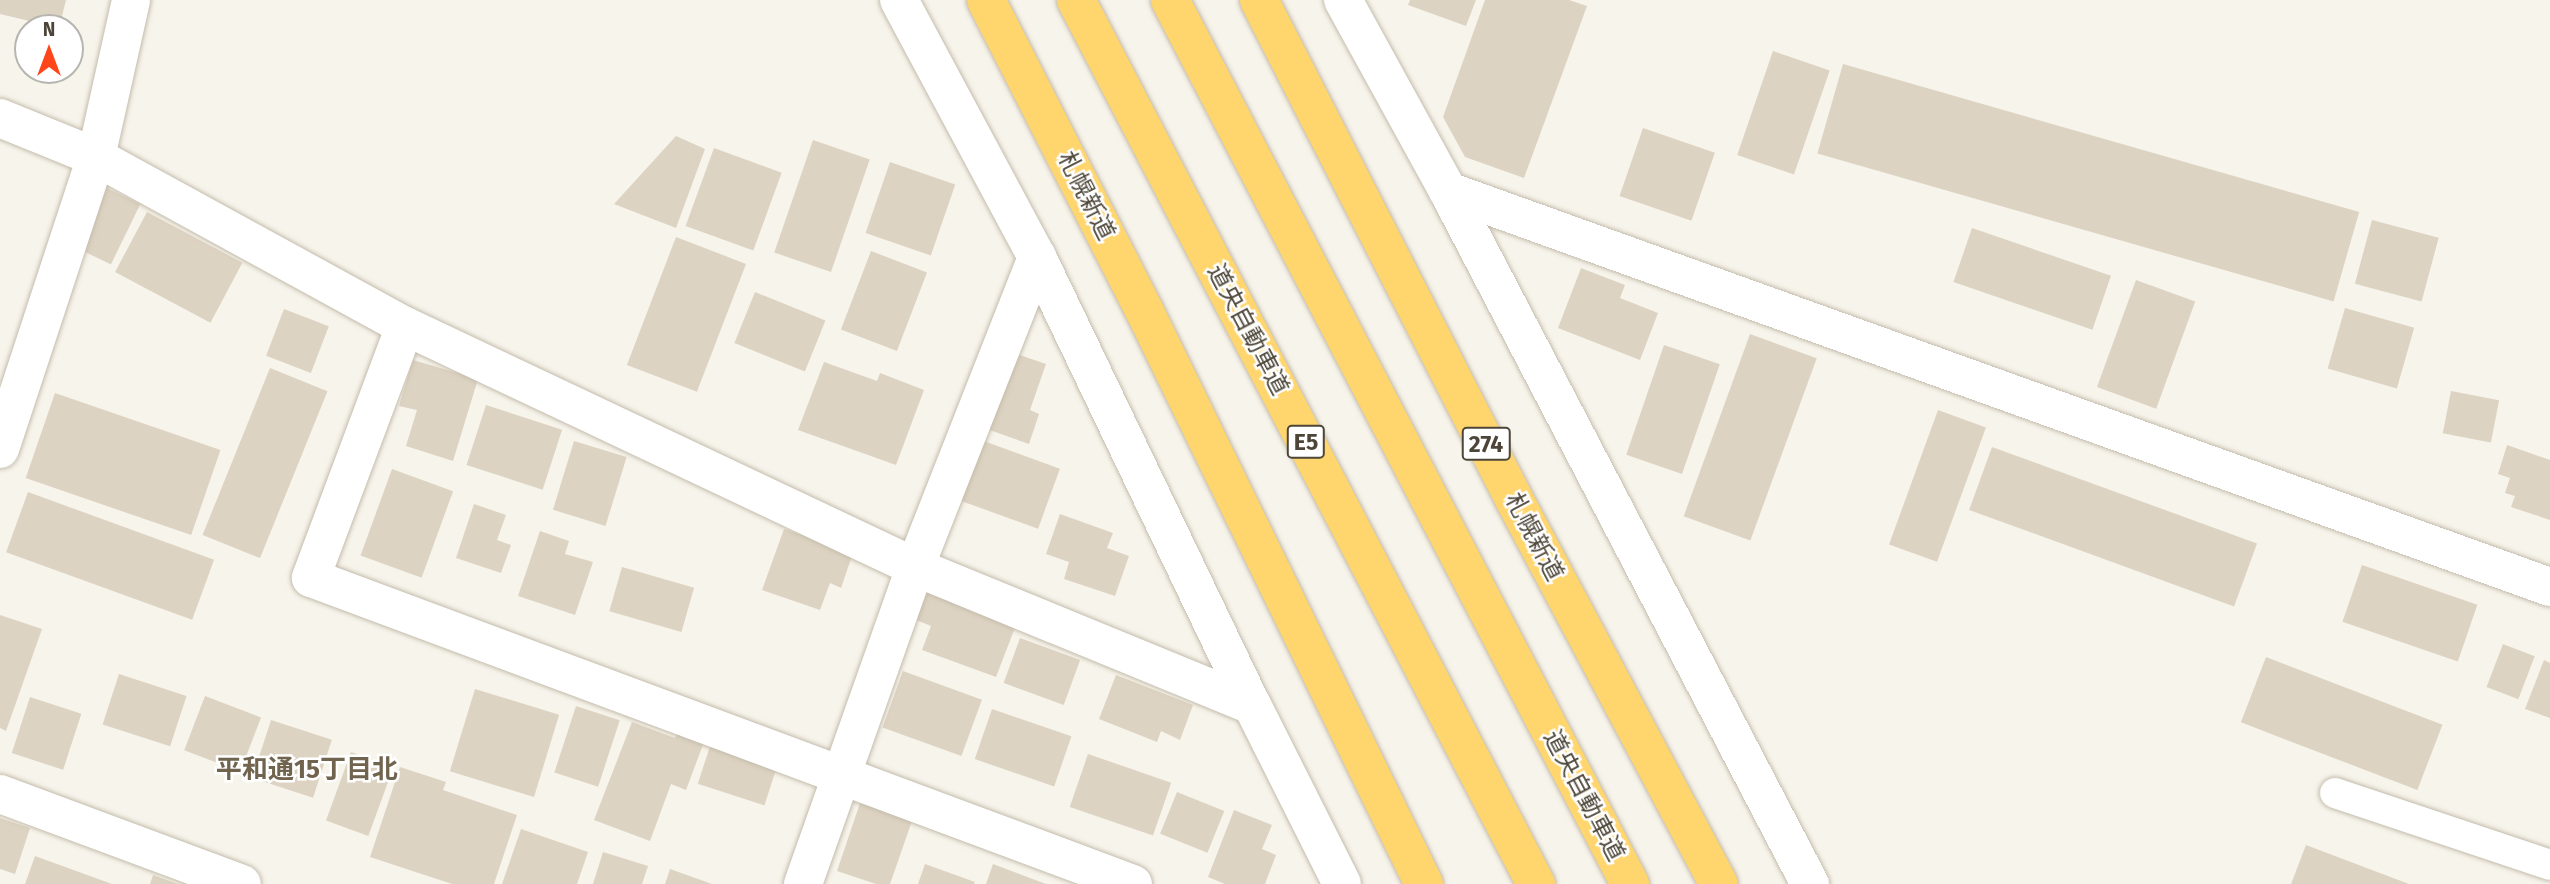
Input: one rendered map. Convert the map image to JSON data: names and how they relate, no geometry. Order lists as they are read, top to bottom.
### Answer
{
  "streets": {
    "highway": [
      "札幌新道",
      "道央自動車道",
      "E5",
      "274"
    ]
  },
  "districts": ["平和通15丁目北"],
  "north": "top"
}
